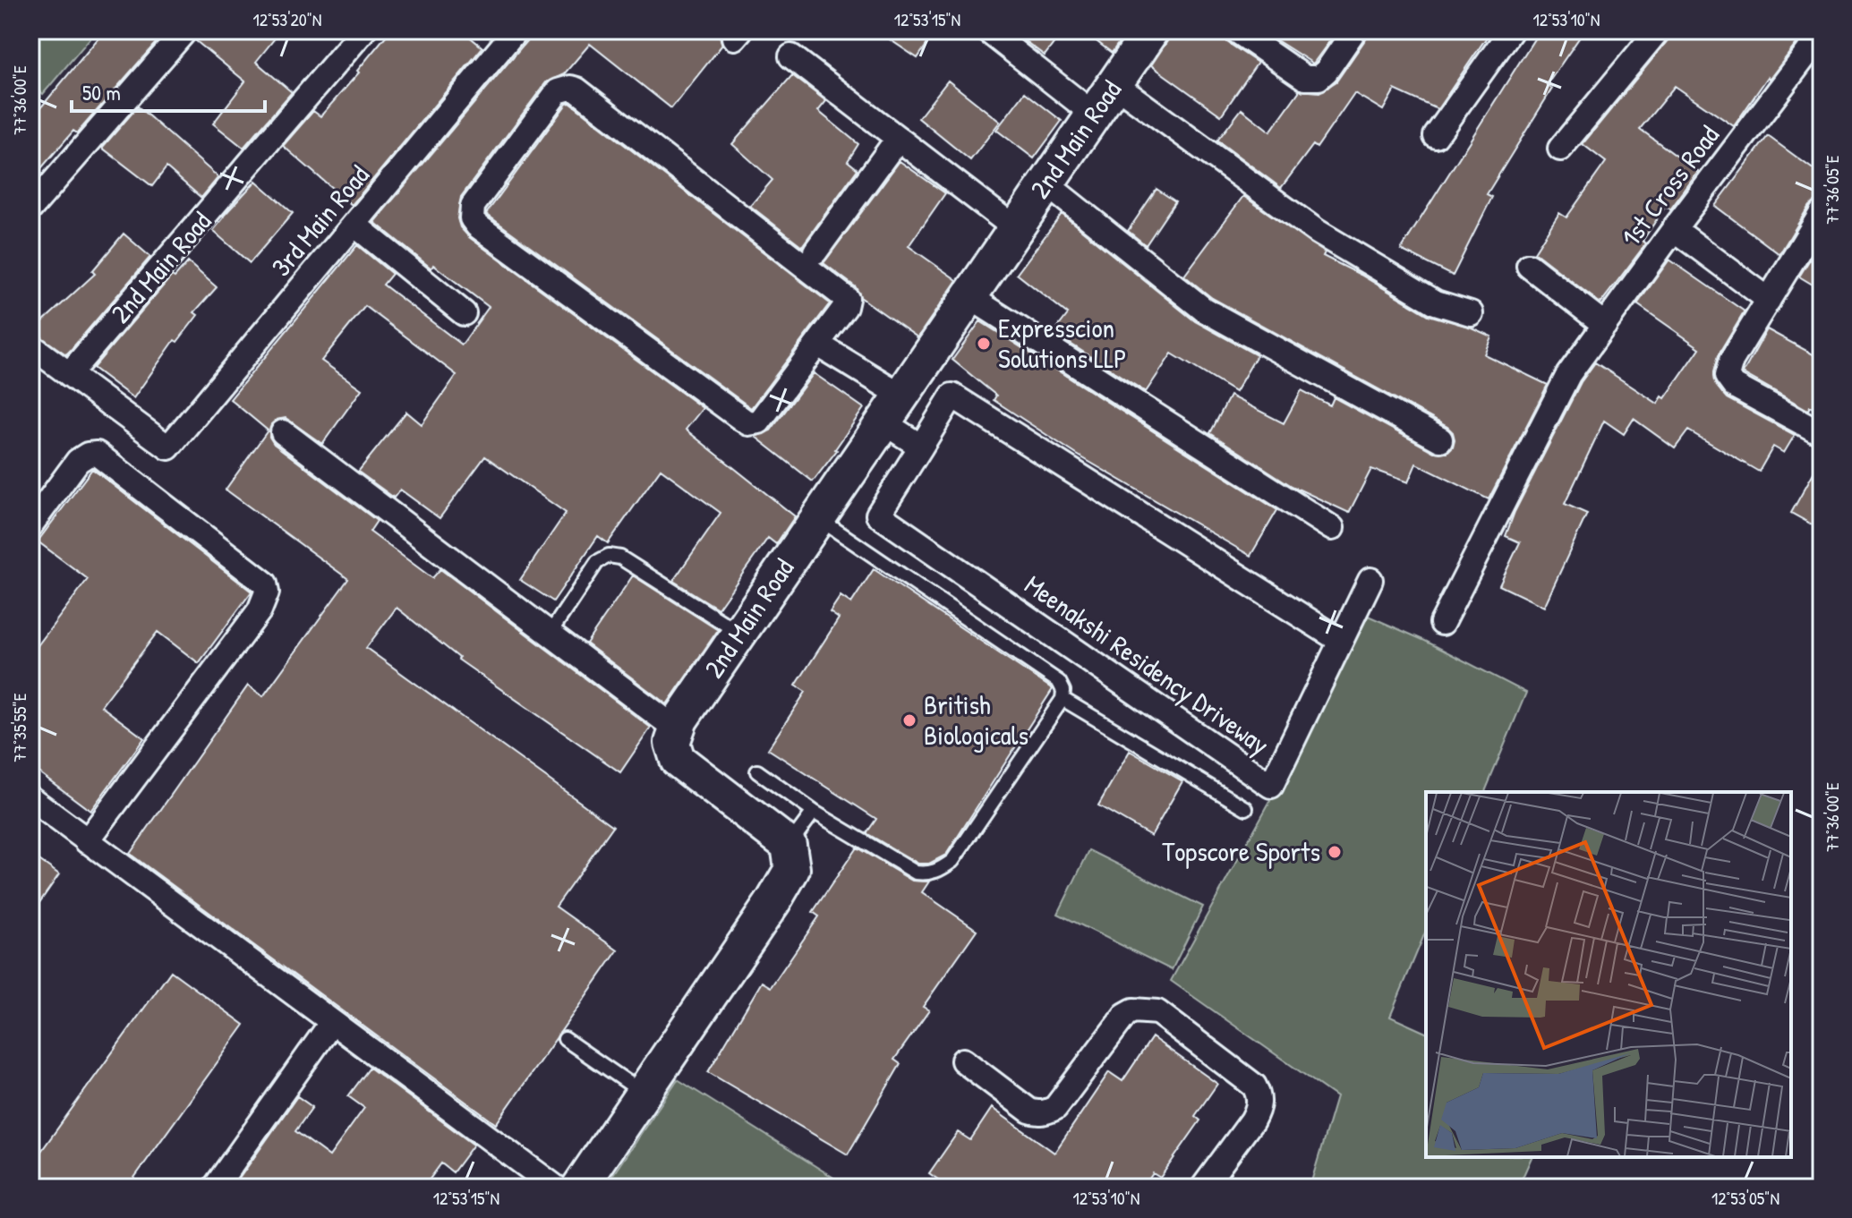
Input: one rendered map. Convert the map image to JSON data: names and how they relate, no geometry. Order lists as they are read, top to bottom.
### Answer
{
  "streets": {
    "street": [
      "2nd Main Road",
      "1st Cross Road",
      "3rd Main Road",
      "Meenakshi Residency Driveway"
    ]
  },
  "crossings": [
    ["2nd Main Road", "3rd Main Road"]
  ],
  "places": ["Expresscion Solutions LLP", "British Biologicals", "Topscore Sports"],
  "scale_bar": "50 m",
  "coordinates": [
    "12°53'20\"N",
    "12°53'15\"N",
    "12°53'10\"N",
    "77°36'00\"E",
    "77°36'05\"E",
    "77°35'55\"E",
    "12°53'05\"N"
  ]
}
